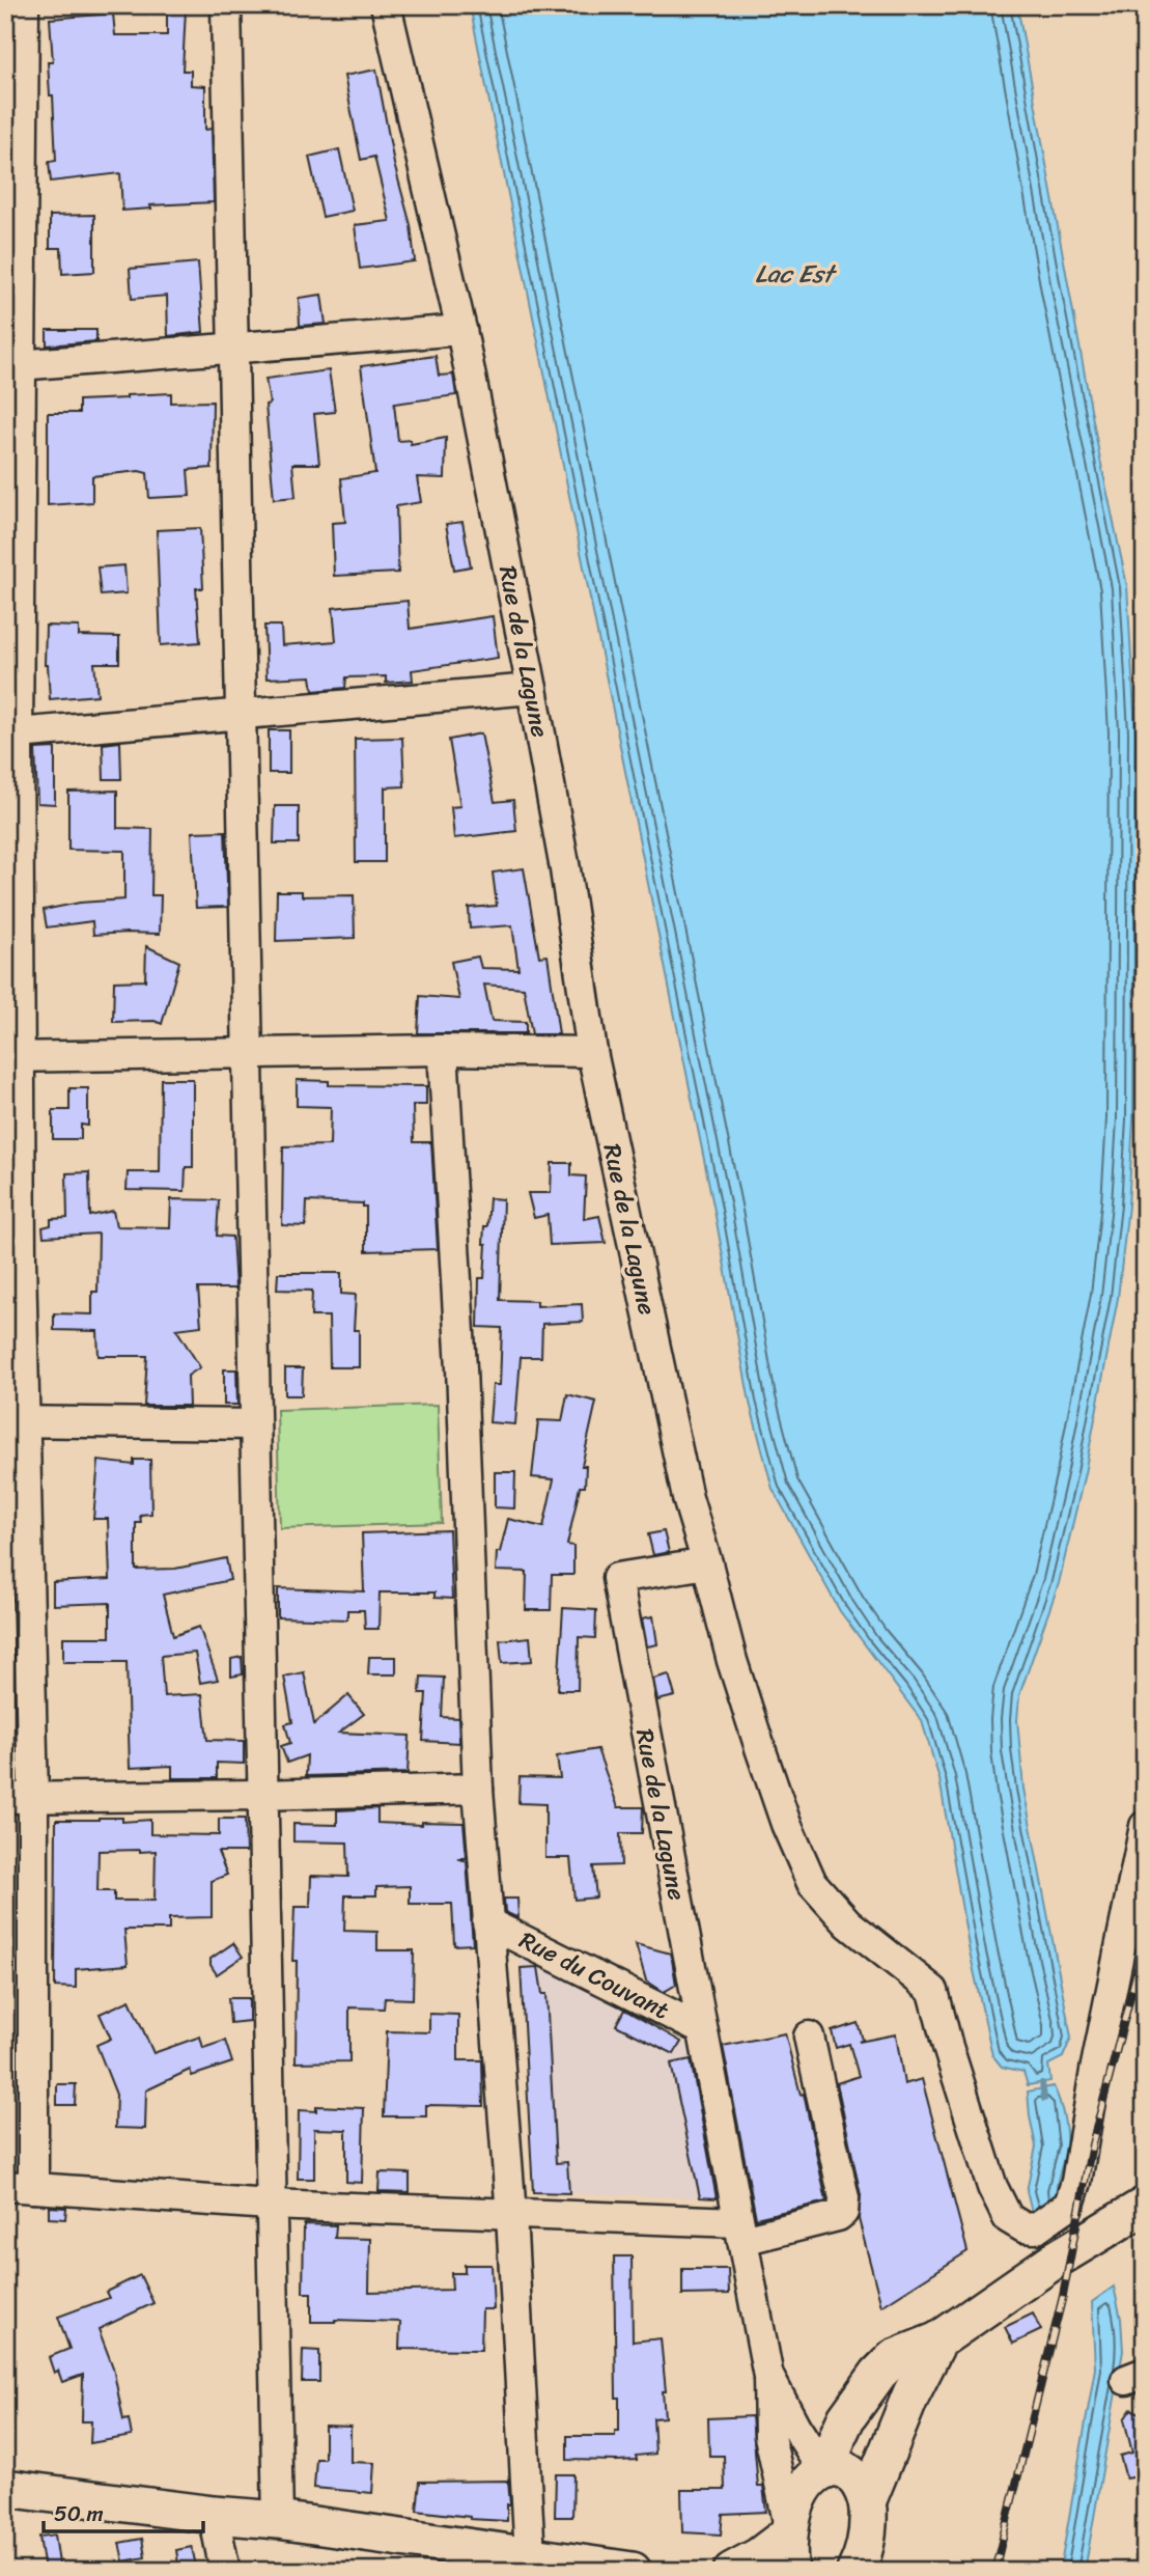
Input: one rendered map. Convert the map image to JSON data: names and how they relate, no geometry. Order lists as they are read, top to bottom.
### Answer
{
  "streets": {
    "street": ["Rue de la Lagune", "Rue du Couvant"]
  },
  "crossings": [
    ["Rue de la Lagune", "Rue du Couvant"]
  ],
  "water": ["Lac Est"],
  "scale_bar": "50 m"
}
